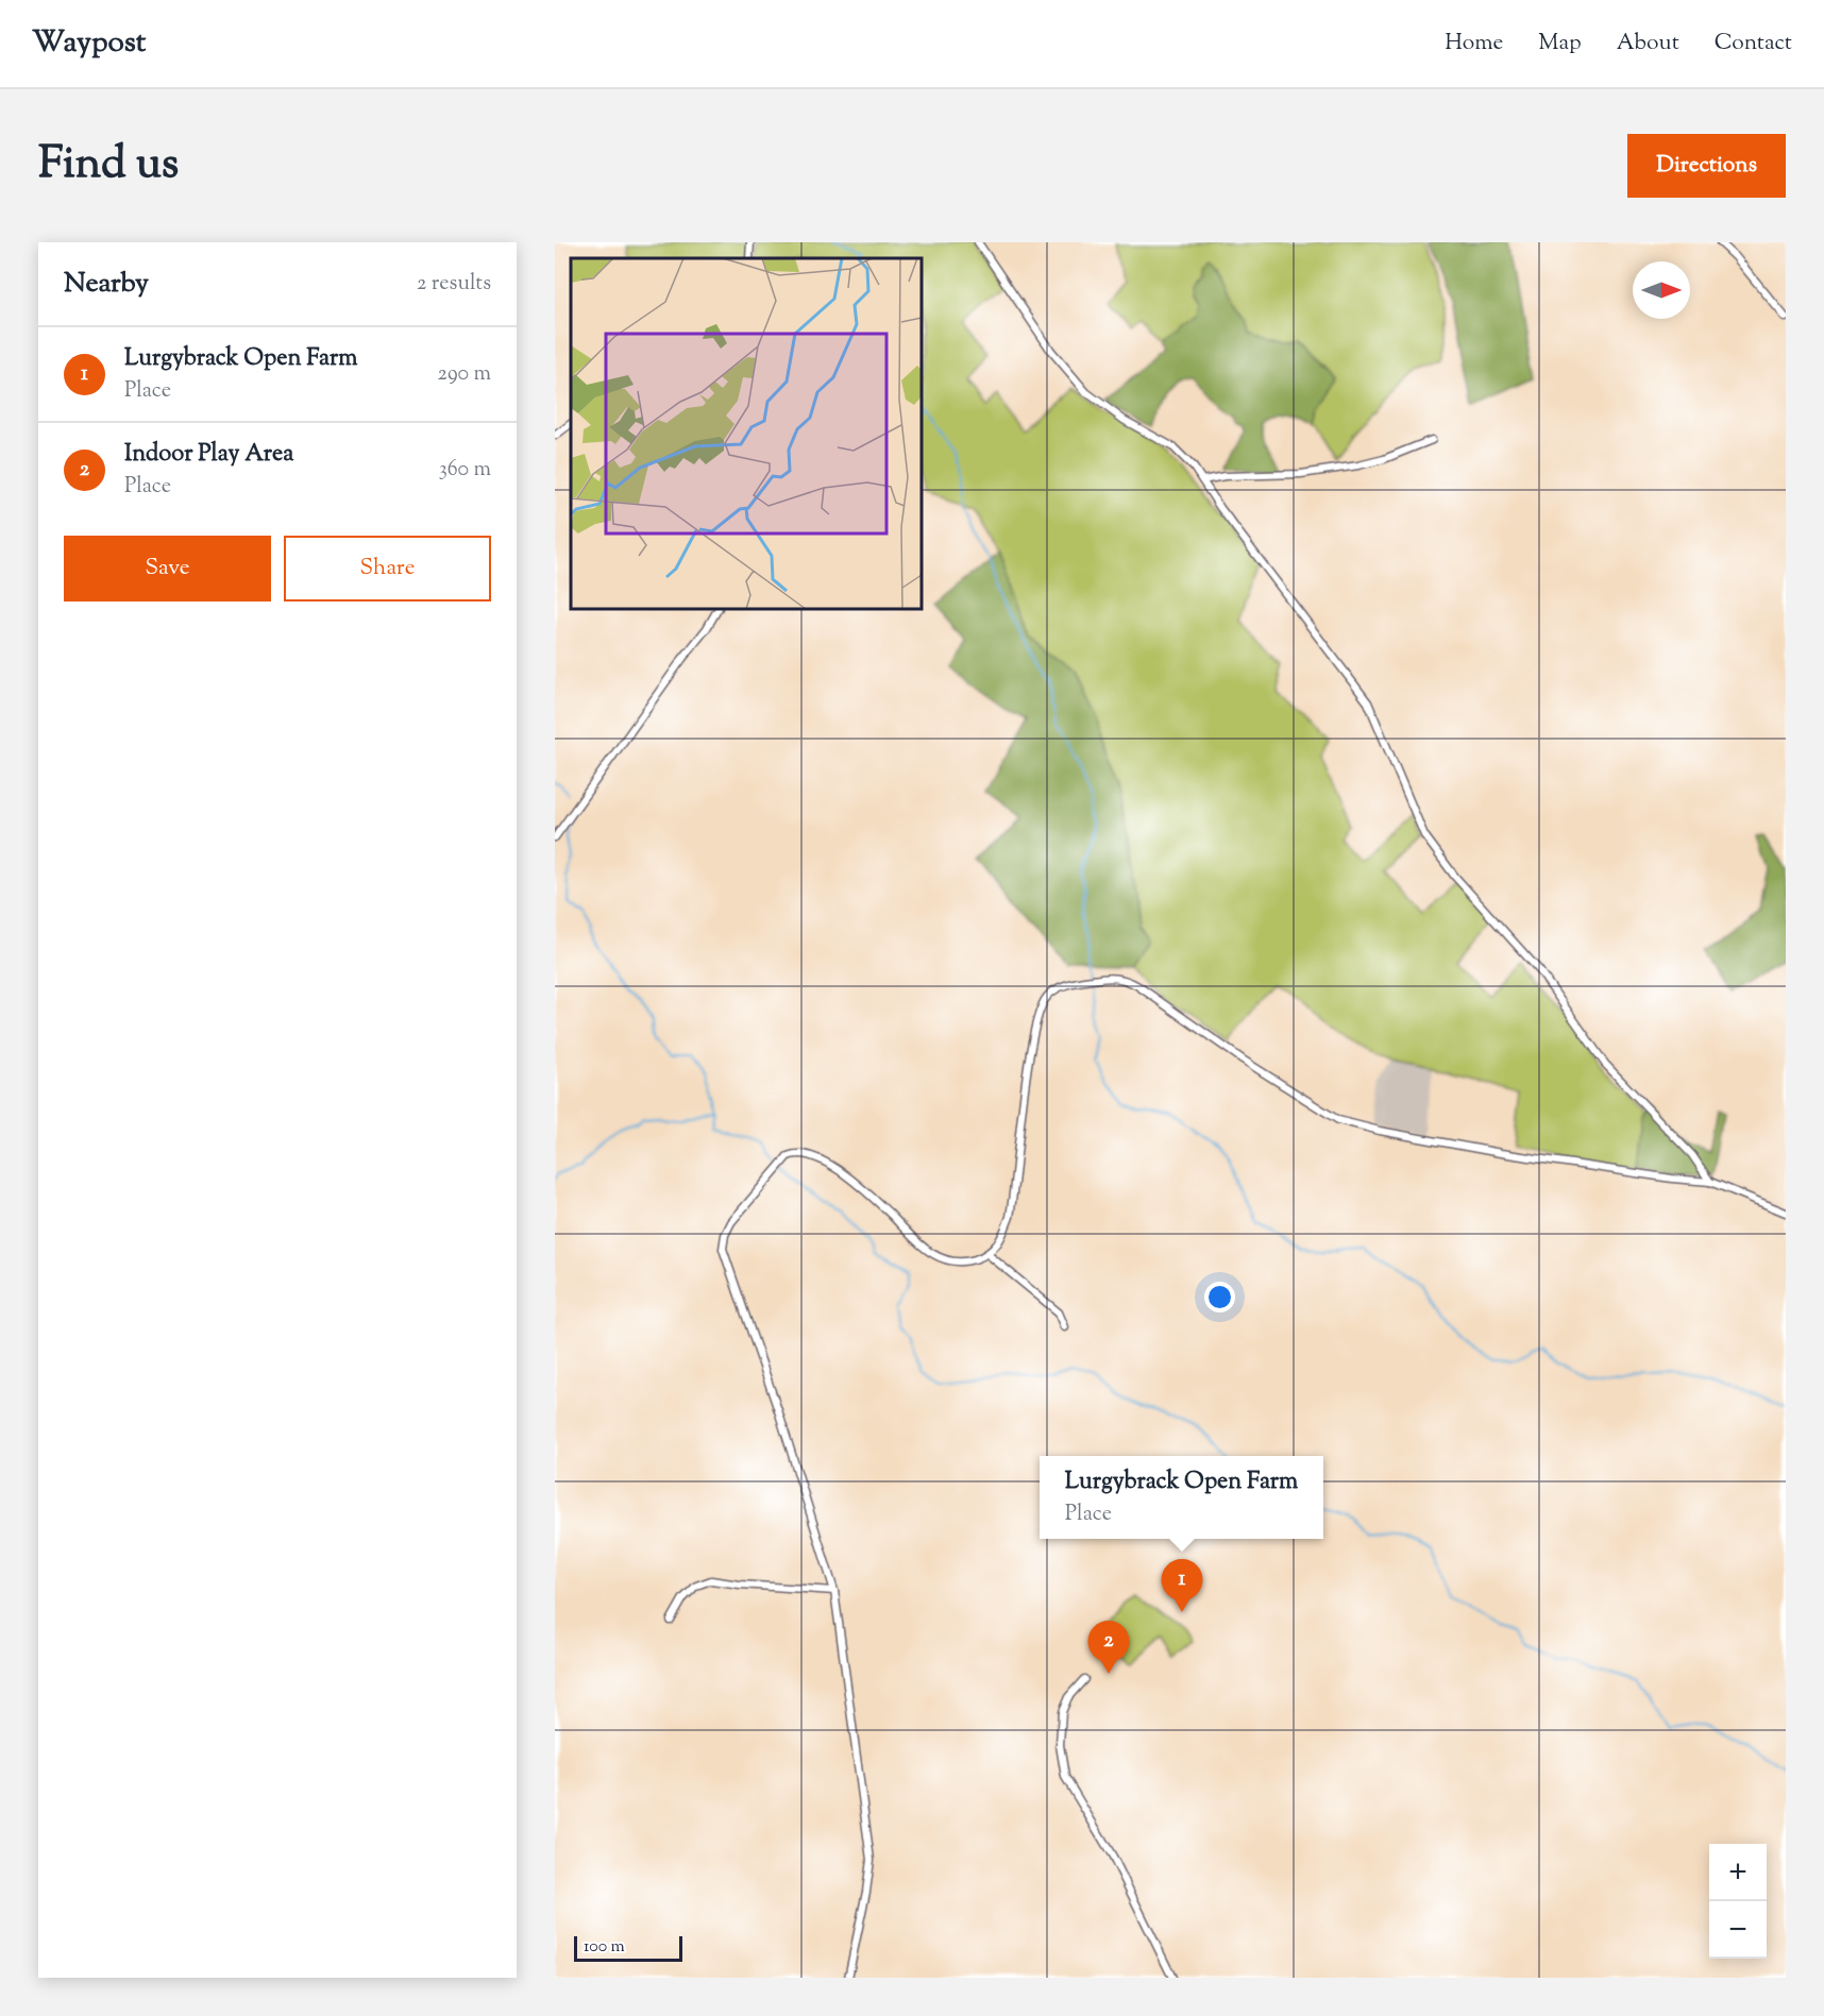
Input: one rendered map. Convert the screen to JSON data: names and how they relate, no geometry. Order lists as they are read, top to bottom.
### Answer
{
  "scale_bar": "100 m",
  "north": "right",
  "page": {
    "header": "Waypost",
    "nav": [
      "Home",
      "Map",
      "About",
      "Contact"
    ],
    "title": "Find us",
    "buttons": [
      "Directions",
      ["Save", "Share"]
    ],
    "heading": ["Nearby", "2 results"],
    "list": [
      {
        "mark": "1",
        "name": "Lurgybrack Open Farm",
        "note": "Place",
        "value": "290 m"
      },
      {
        "mark": "2",
        "name": "Indoor Play Area",
        "note": "Place",
        "value": "360 m"
      }
    ],
    "popup": ["Lurgybrack Open Farm", "Place"],
    "pins": ["1", "2"],
    "map_buttons": ["+", "−"],
    "scale": "100 m"
  }
}
